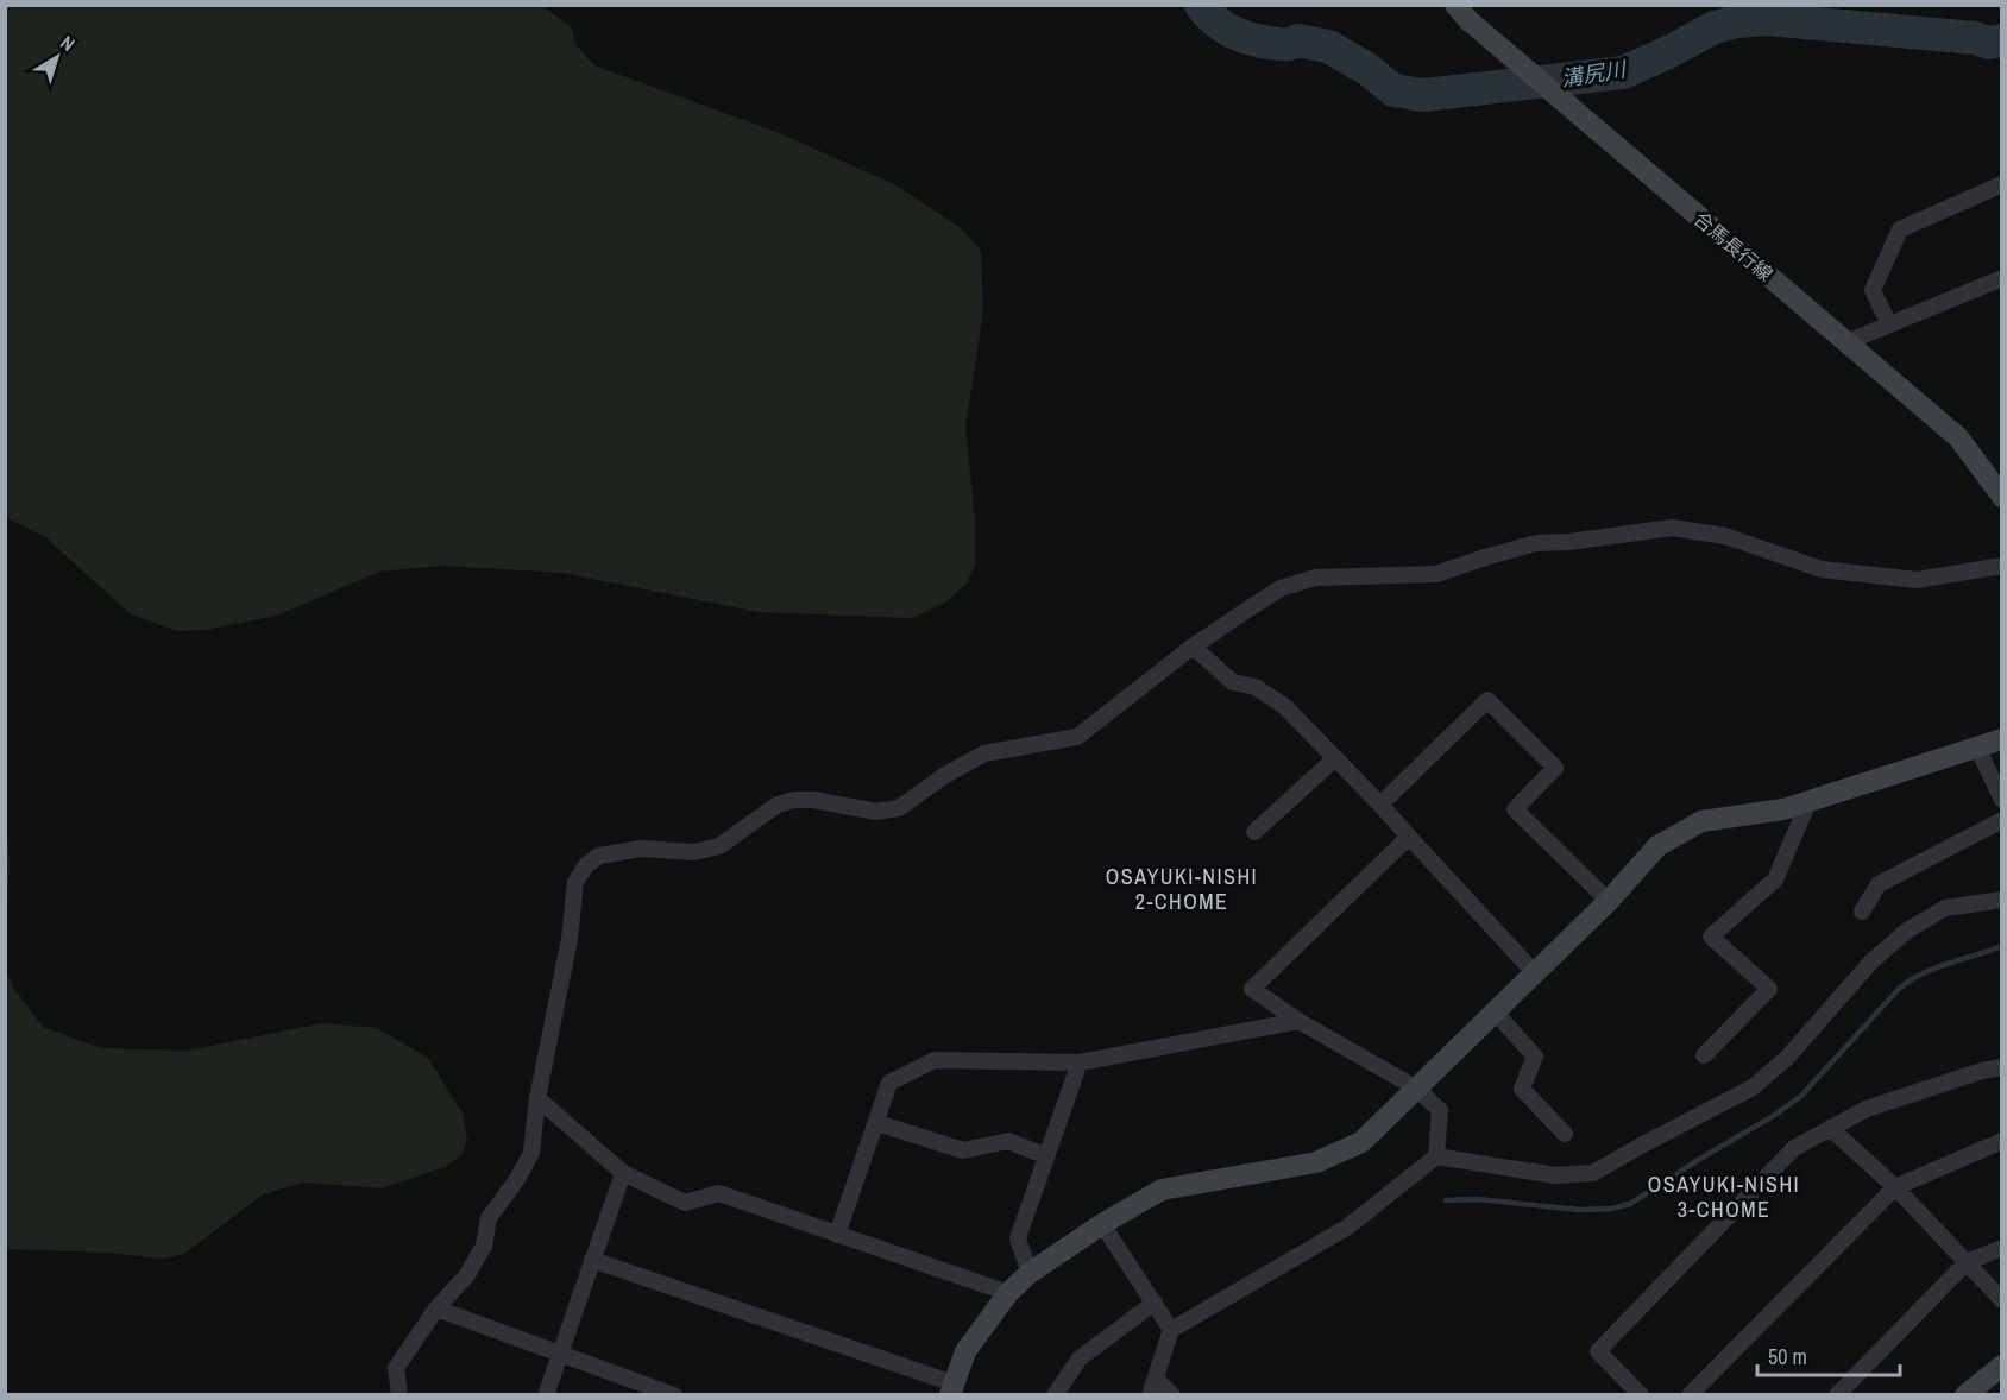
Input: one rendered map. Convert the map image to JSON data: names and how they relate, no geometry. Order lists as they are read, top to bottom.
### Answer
{
  "streets": {
    "street": ["合馬長行線"]
  },
  "districts": ["OSAYUKI-NISHI 2-CHOME", "OSAYUKI-NISHI 3-CHOME"],
  "water": ["溝尻川"],
  "scale_bar": "50 m",
  "north": "top right"
}
